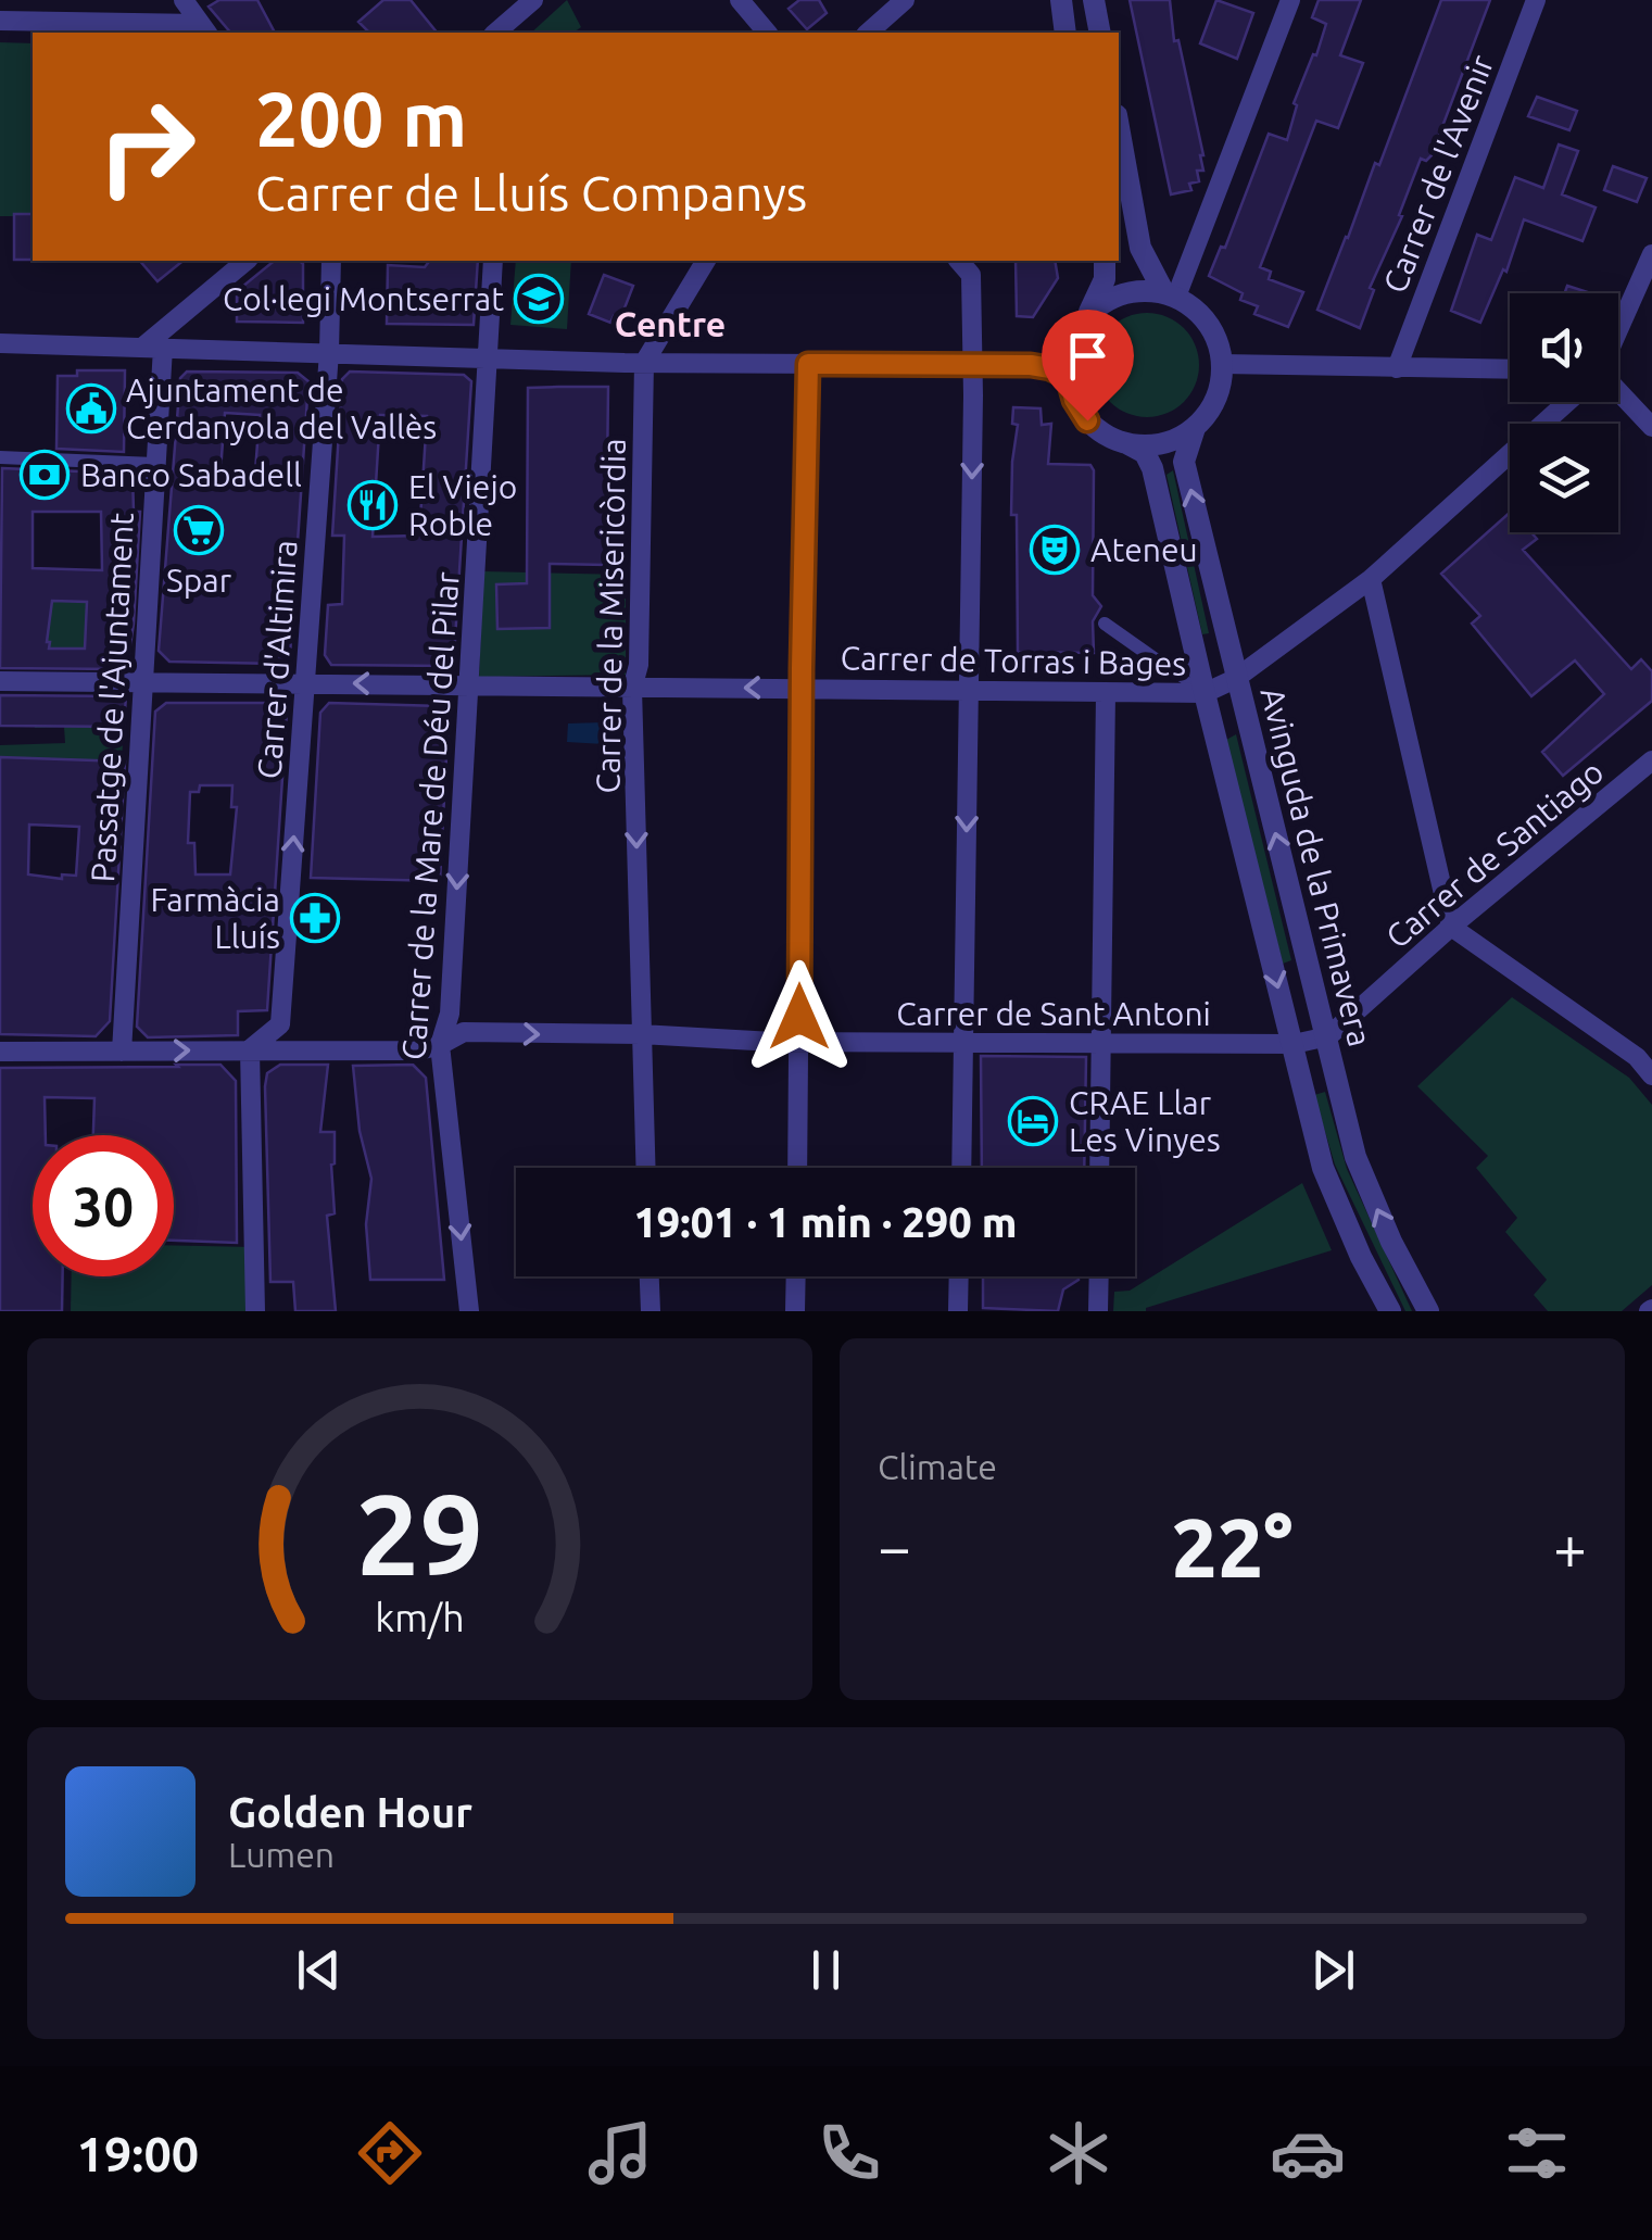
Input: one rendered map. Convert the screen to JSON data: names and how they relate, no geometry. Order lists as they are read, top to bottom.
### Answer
{
  "streets": {
    "street": [
      "Carrer de l'Avenir",
      "Carrer de la Misericòrdia",
      "Carrer d'Altimira",
      "Carrer de Torras i Bages",
      "Passatge de l'Ajuntament",
      "Carrer de la Mare de Déu del Pilar",
      "Carrer de Santiago",
      "Avinguda de la Primavera",
      "Carrer de Sant Antoni"
    ]
  },
  "crossings": [
    ["Carrer de la Misericòrdia", "Carrer de Torras i Bages"],
    ["Carrer de la Misericòrdia", "Carrer de Sant Antoni"],
    ["Carrer d'Altimira", "Carrer de Torras i Bages"],
    ["Carrer d'Altimira", "Carrer de Sant Antoni"],
    ["Carrer de Torras i Bages", "Passatge de l'Ajuntament"],
    ["Carrer de Torras i Bages", "Carrer de la Mare de Déu del Pilar"],
    ["Carrer de Torras i Bages", "Avinguda de la Primavera"],
    ["Passatge de l'Ajuntament", "Carrer de Sant Antoni"],
    ["Carrer de la Mare de Déu del Pilar", "Carrer de Sant Antoni"],
    ["Carrer de Santiago", "Avinguda de la Primavera"],
    ["Carrer de Santiago", "Carrer de Sant Antoni"],
    ["Avinguda de la Primavera", "Carrer de Sant Antoni"]
  ],
  "one_way": ["Carrer d'Altimira", "Carrer de la Mare de Déu del Pilar"],
  "districts": ["Centre"],
  "places": {
    "school or university": ["Col·legi Montserrat"],
    "public building": ["Ajuntament de Cerdanyola del Vallès"],
    "bank": ["Banco Sabadell"],
    "restaurant": ["El Viejo Roble"],
    "supermarket": ["Spar"],
    "theatre": ["Ateneu"],
    "pharmacy": ["Farmàcia Lluís"],
    "hotel": ["CRAE Llar Les Vinyes"]
  },
  "page": {
    "turn": ["200 m", "Carrer de Lluís Companys"],
    "limit": "30",
    "trip": "19:01 · 1 min · 290 m",
    "tile": "Climate",
    "heat": ["−", "22°", "+"],
    "song": ["Golden Hour", "Lumen"],
    "tabs": "19:00",
    "gauge": ["29", "km/h"]
  }
}
